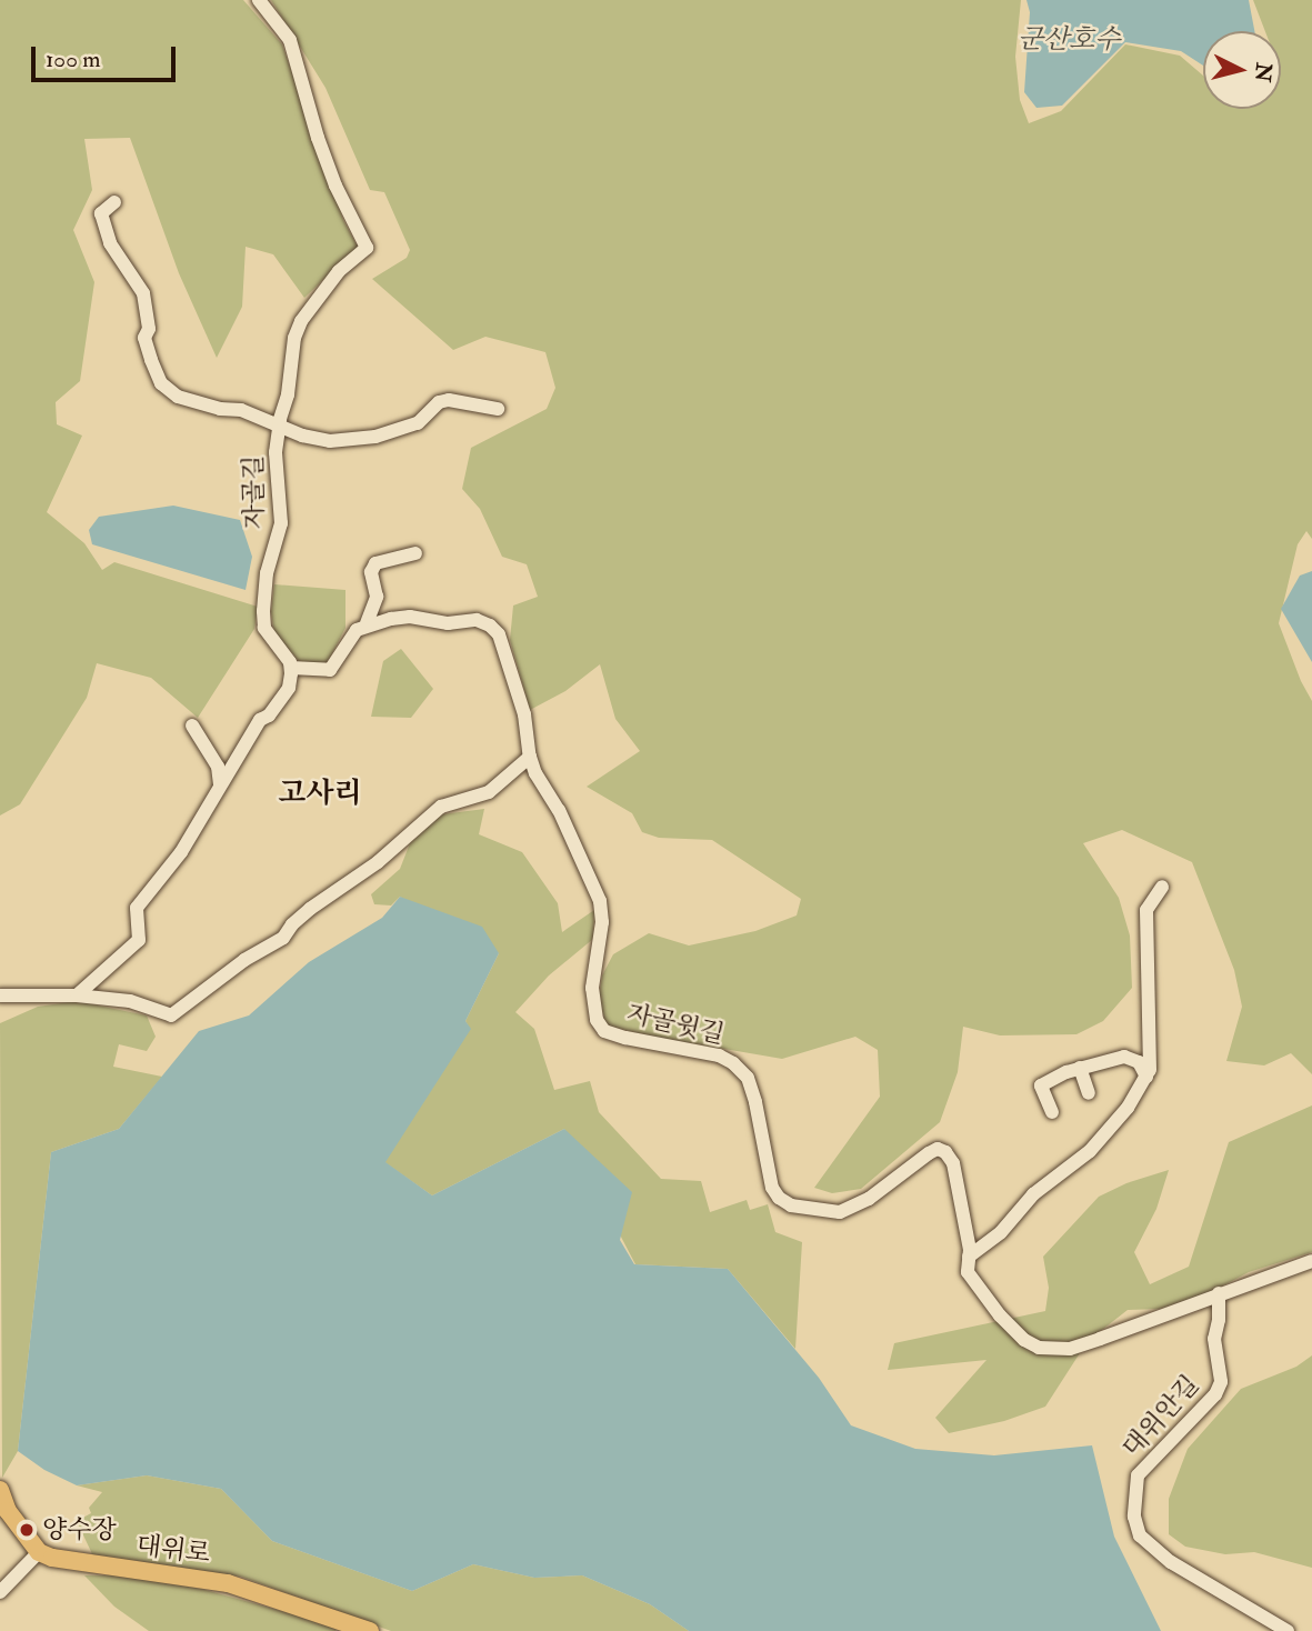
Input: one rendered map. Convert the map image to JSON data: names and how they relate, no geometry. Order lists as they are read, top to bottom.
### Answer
{
  "streets": {
    "main road": ["대위로"],
    "street": ["자골길", "자골윗길", "대위안길"]
  },
  "crossings": [
    ["자골윗길", "대위안길"]
  ],
  "districts": ["고사리"],
  "water": ["군산호수"],
  "places": ["양수장"],
  "scale_bar": "100 m",
  "north": "right"
}
